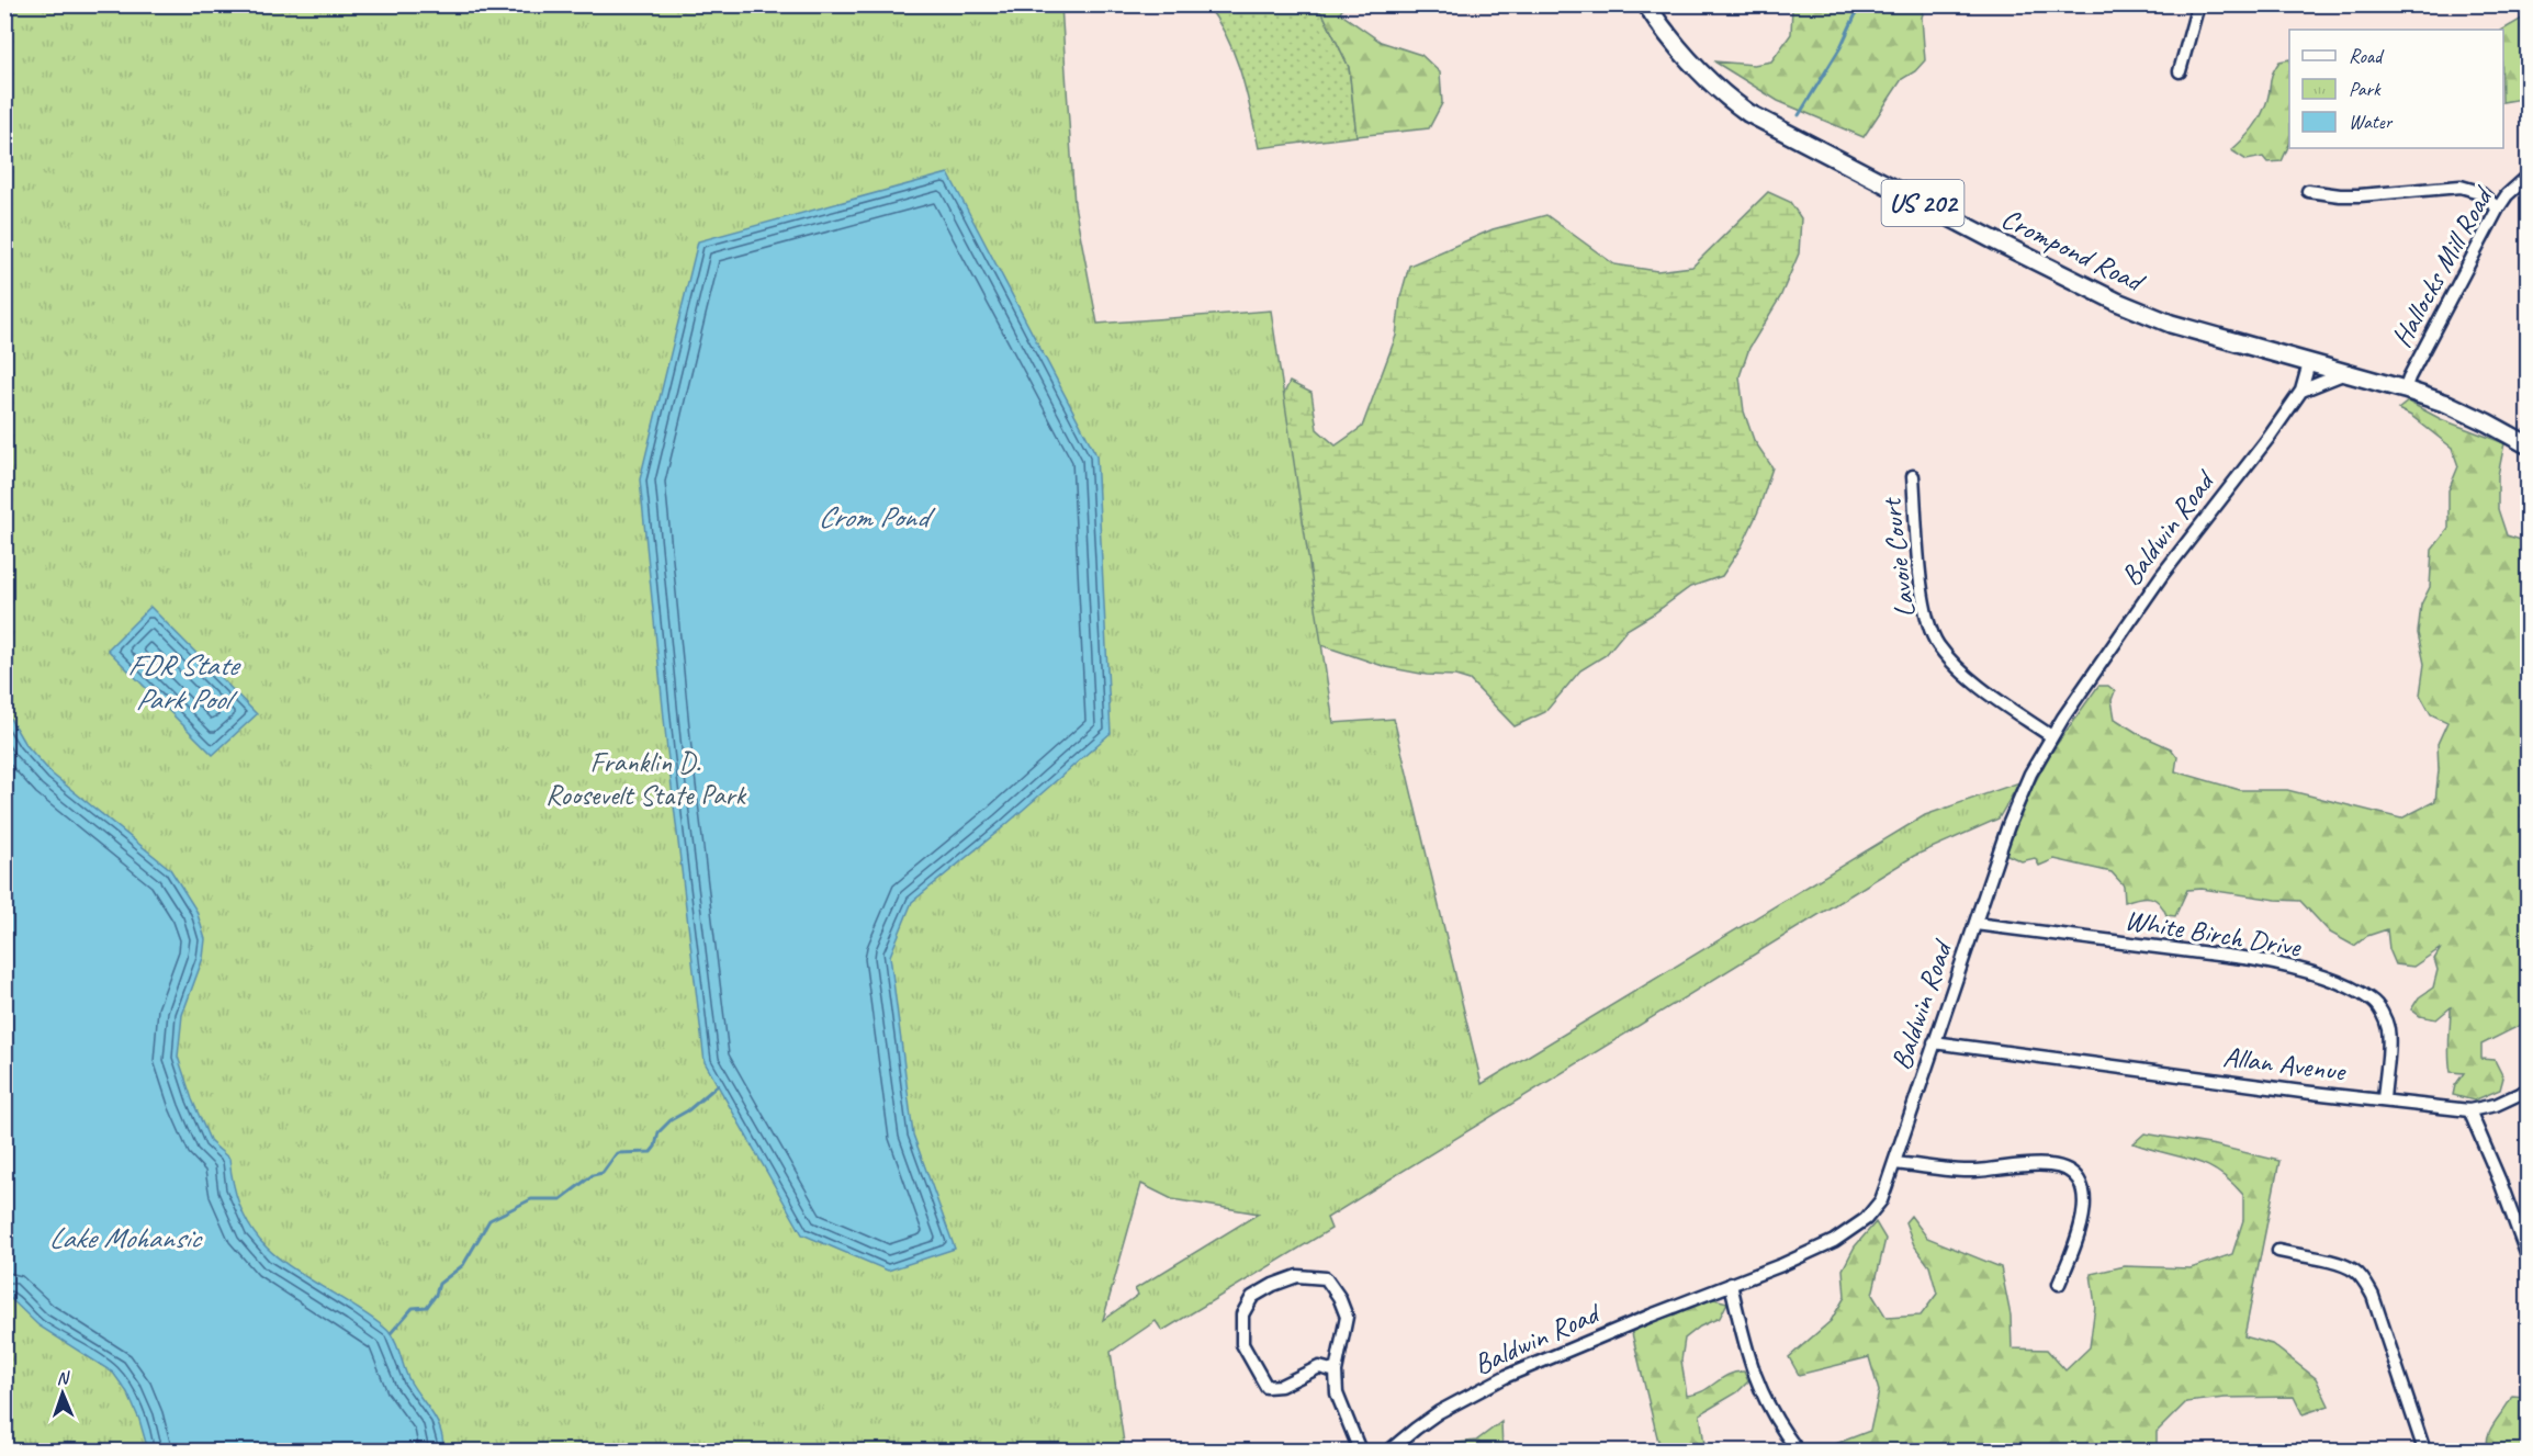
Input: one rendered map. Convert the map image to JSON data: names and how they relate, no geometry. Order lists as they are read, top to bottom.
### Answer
{
  "streets": {
    "highway": ["US 202", "Crompond Road"],
    "street": [
      "Hallocks Mill Road",
      "Baldwin Road",
      "Lavoie Court",
      "White Birch Drive",
      "Allan Avenue"
    ]
  },
  "crossings": [
    ["Crompond Road", "Hallocks Mill Road"],
    ["Crompond Road", "Baldwin Road"],
    ["Baldwin Road", "Lavoie Court"],
    ["Baldwin Road", "White Birch Drive"],
    ["Baldwin Road", "Allan Avenue"],
    ["White Birch Drive", "Allan Avenue"]
  ],
  "water": ["Crom Pond", "FDR State Park Pool", "Lake Mohansic"],
  "parks": ["Franklin D. Roosevelt State Park"],
  "legend": ["Road", "Park", "Water"],
  "north": "top"
}
